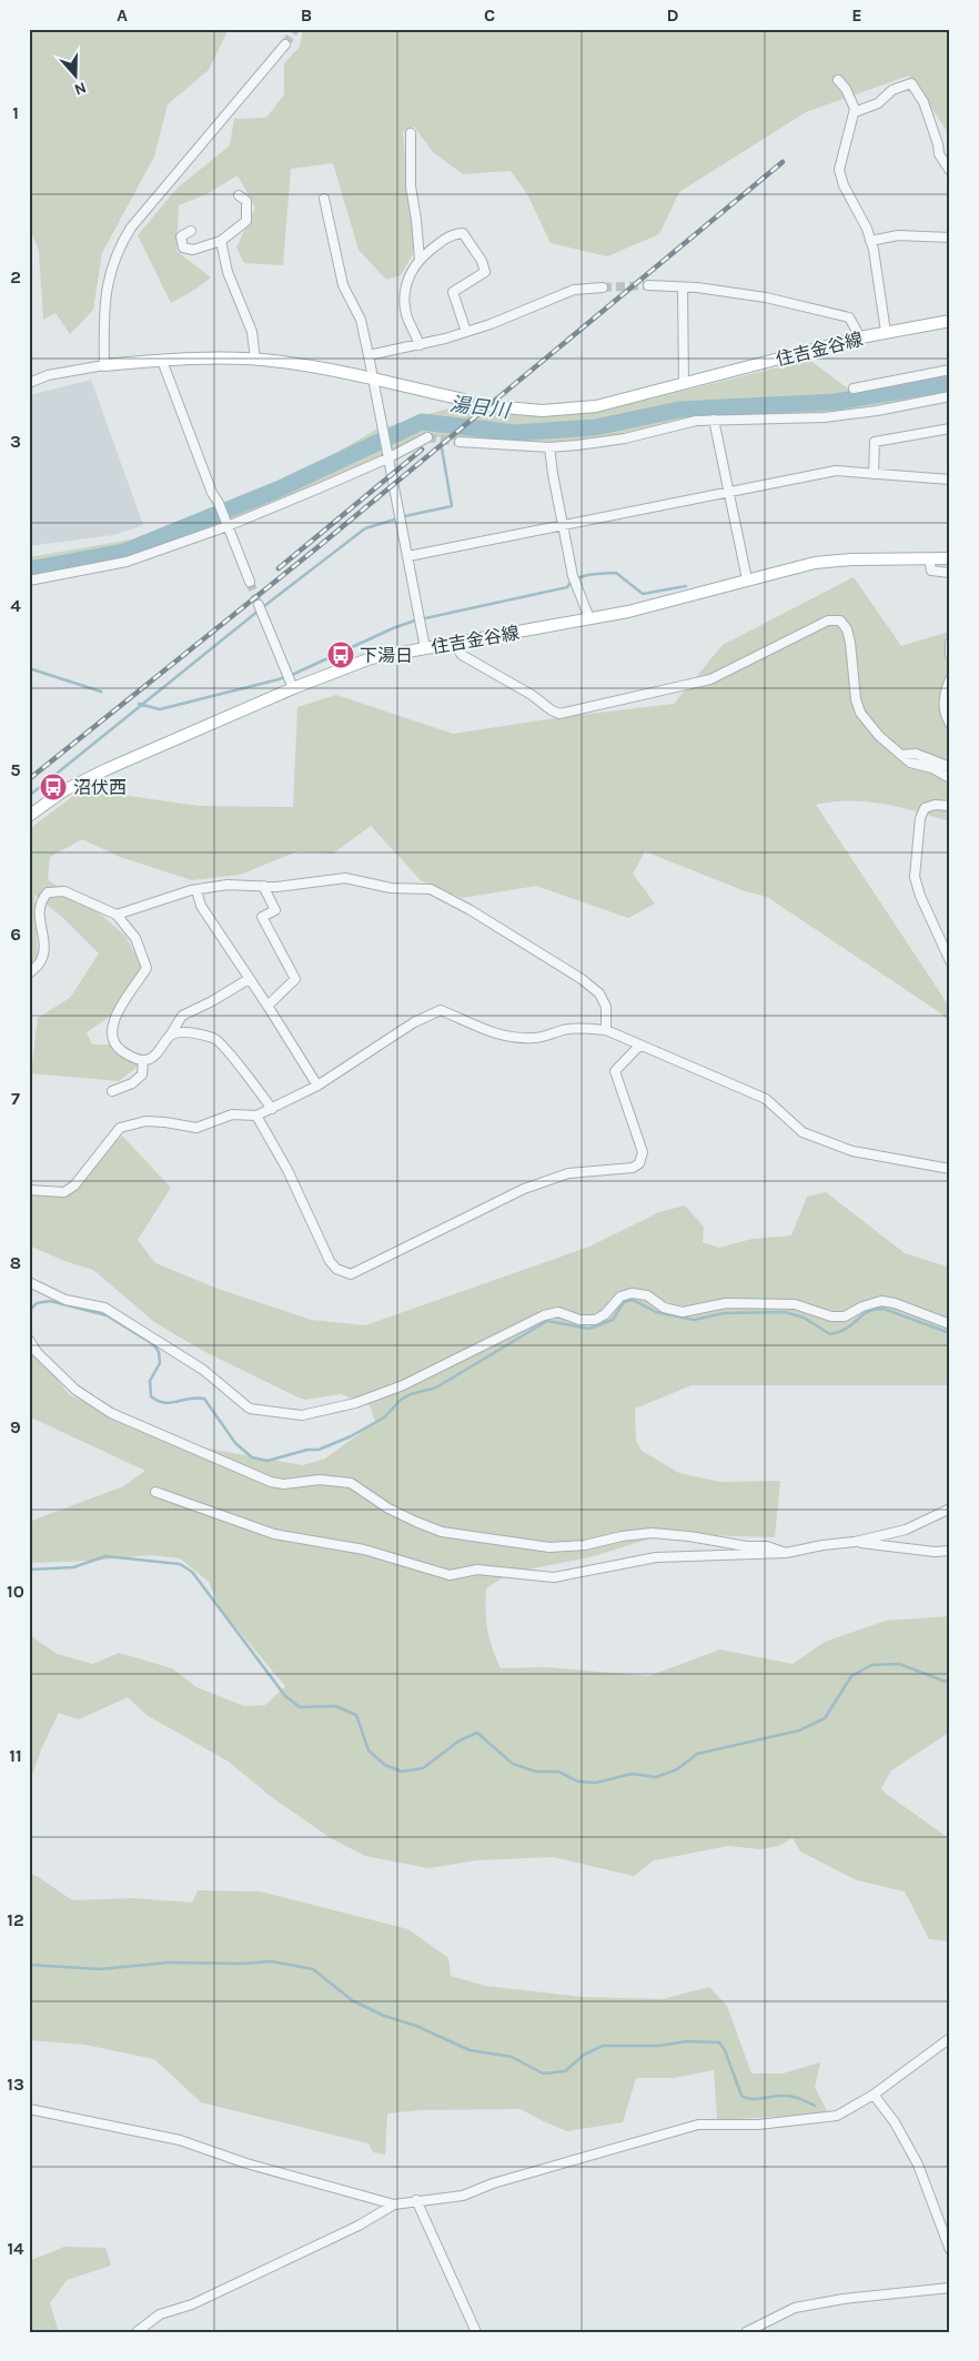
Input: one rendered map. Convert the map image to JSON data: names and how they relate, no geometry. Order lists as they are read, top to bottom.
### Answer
{
  "streets": {
    "main road": ["住吉金谷線"]
  },
  "water": ["湯日川"],
  "places": {
    "bus stop": ["下湯日", "沼伏西"]
  },
  "north": "bottom",
  "grid": {
    "columns": [
      "A",
      "B",
      "C",
      "D",
      "E"
    ],
    "rows": [
      "1",
      "2",
      "3",
      "4",
      "5",
      "6",
      "7",
      "8",
      "9",
      "10",
      "11",
      "12",
      "13",
      "14"
    ]
  }
}
